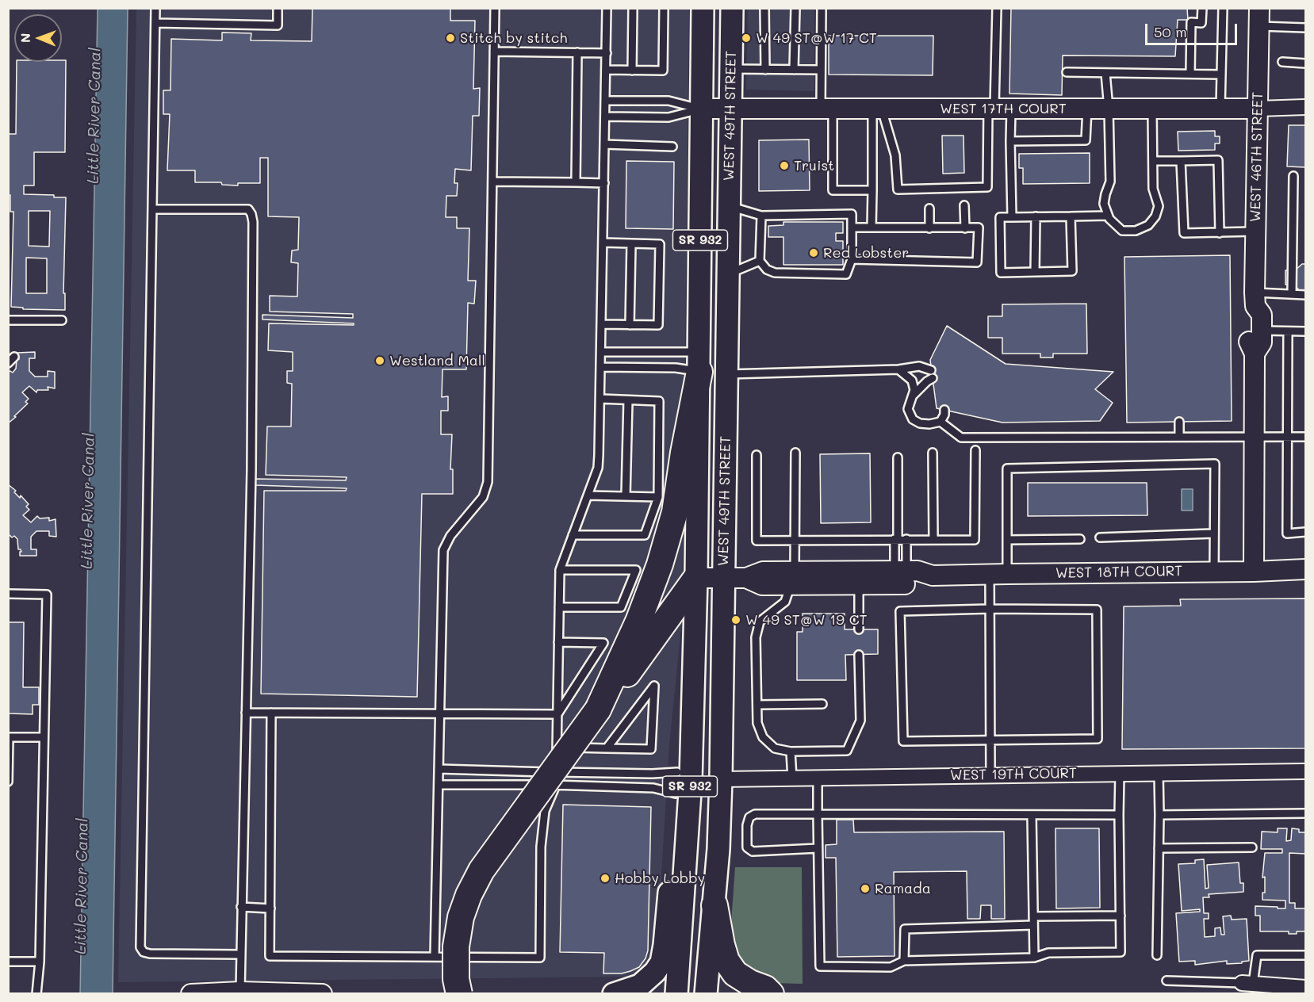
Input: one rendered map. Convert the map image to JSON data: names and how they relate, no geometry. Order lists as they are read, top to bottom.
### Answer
{
  "streets": {
    "main road": ["WEST 49TH STREET", "SR 932"],
    "street": [
      "WEST 17TH COURT",
      "WEST 46TH STREET",
      "WEST 18TH COURT",
      "WEST 19TH COURT"
    ]
  },
  "crossings": [
    ["WEST 17TH COURT", "WEST 49TH STREET"],
    ["WEST 17TH COURT", "WEST 46TH STREET"],
    ["WEST 49TH STREET", "WEST 18TH COURT"],
    ["WEST 49TH STREET", "WEST 19TH COURT"],
    ["WEST 46TH STREET", "WEST 18TH COURT"]
  ],
  "water": ["Little River Canal"],
  "places": [
    "Stitch by stitch",
    "W 49 ST@W 17 CT",
    "Truist",
    "Red Lobster",
    "Westland Mall",
    "W 49 ST@W 19 CT",
    "Hobby Lobby",
    "Ramada"
  ],
  "scale_bar": "50 m",
  "north": "left"
}
